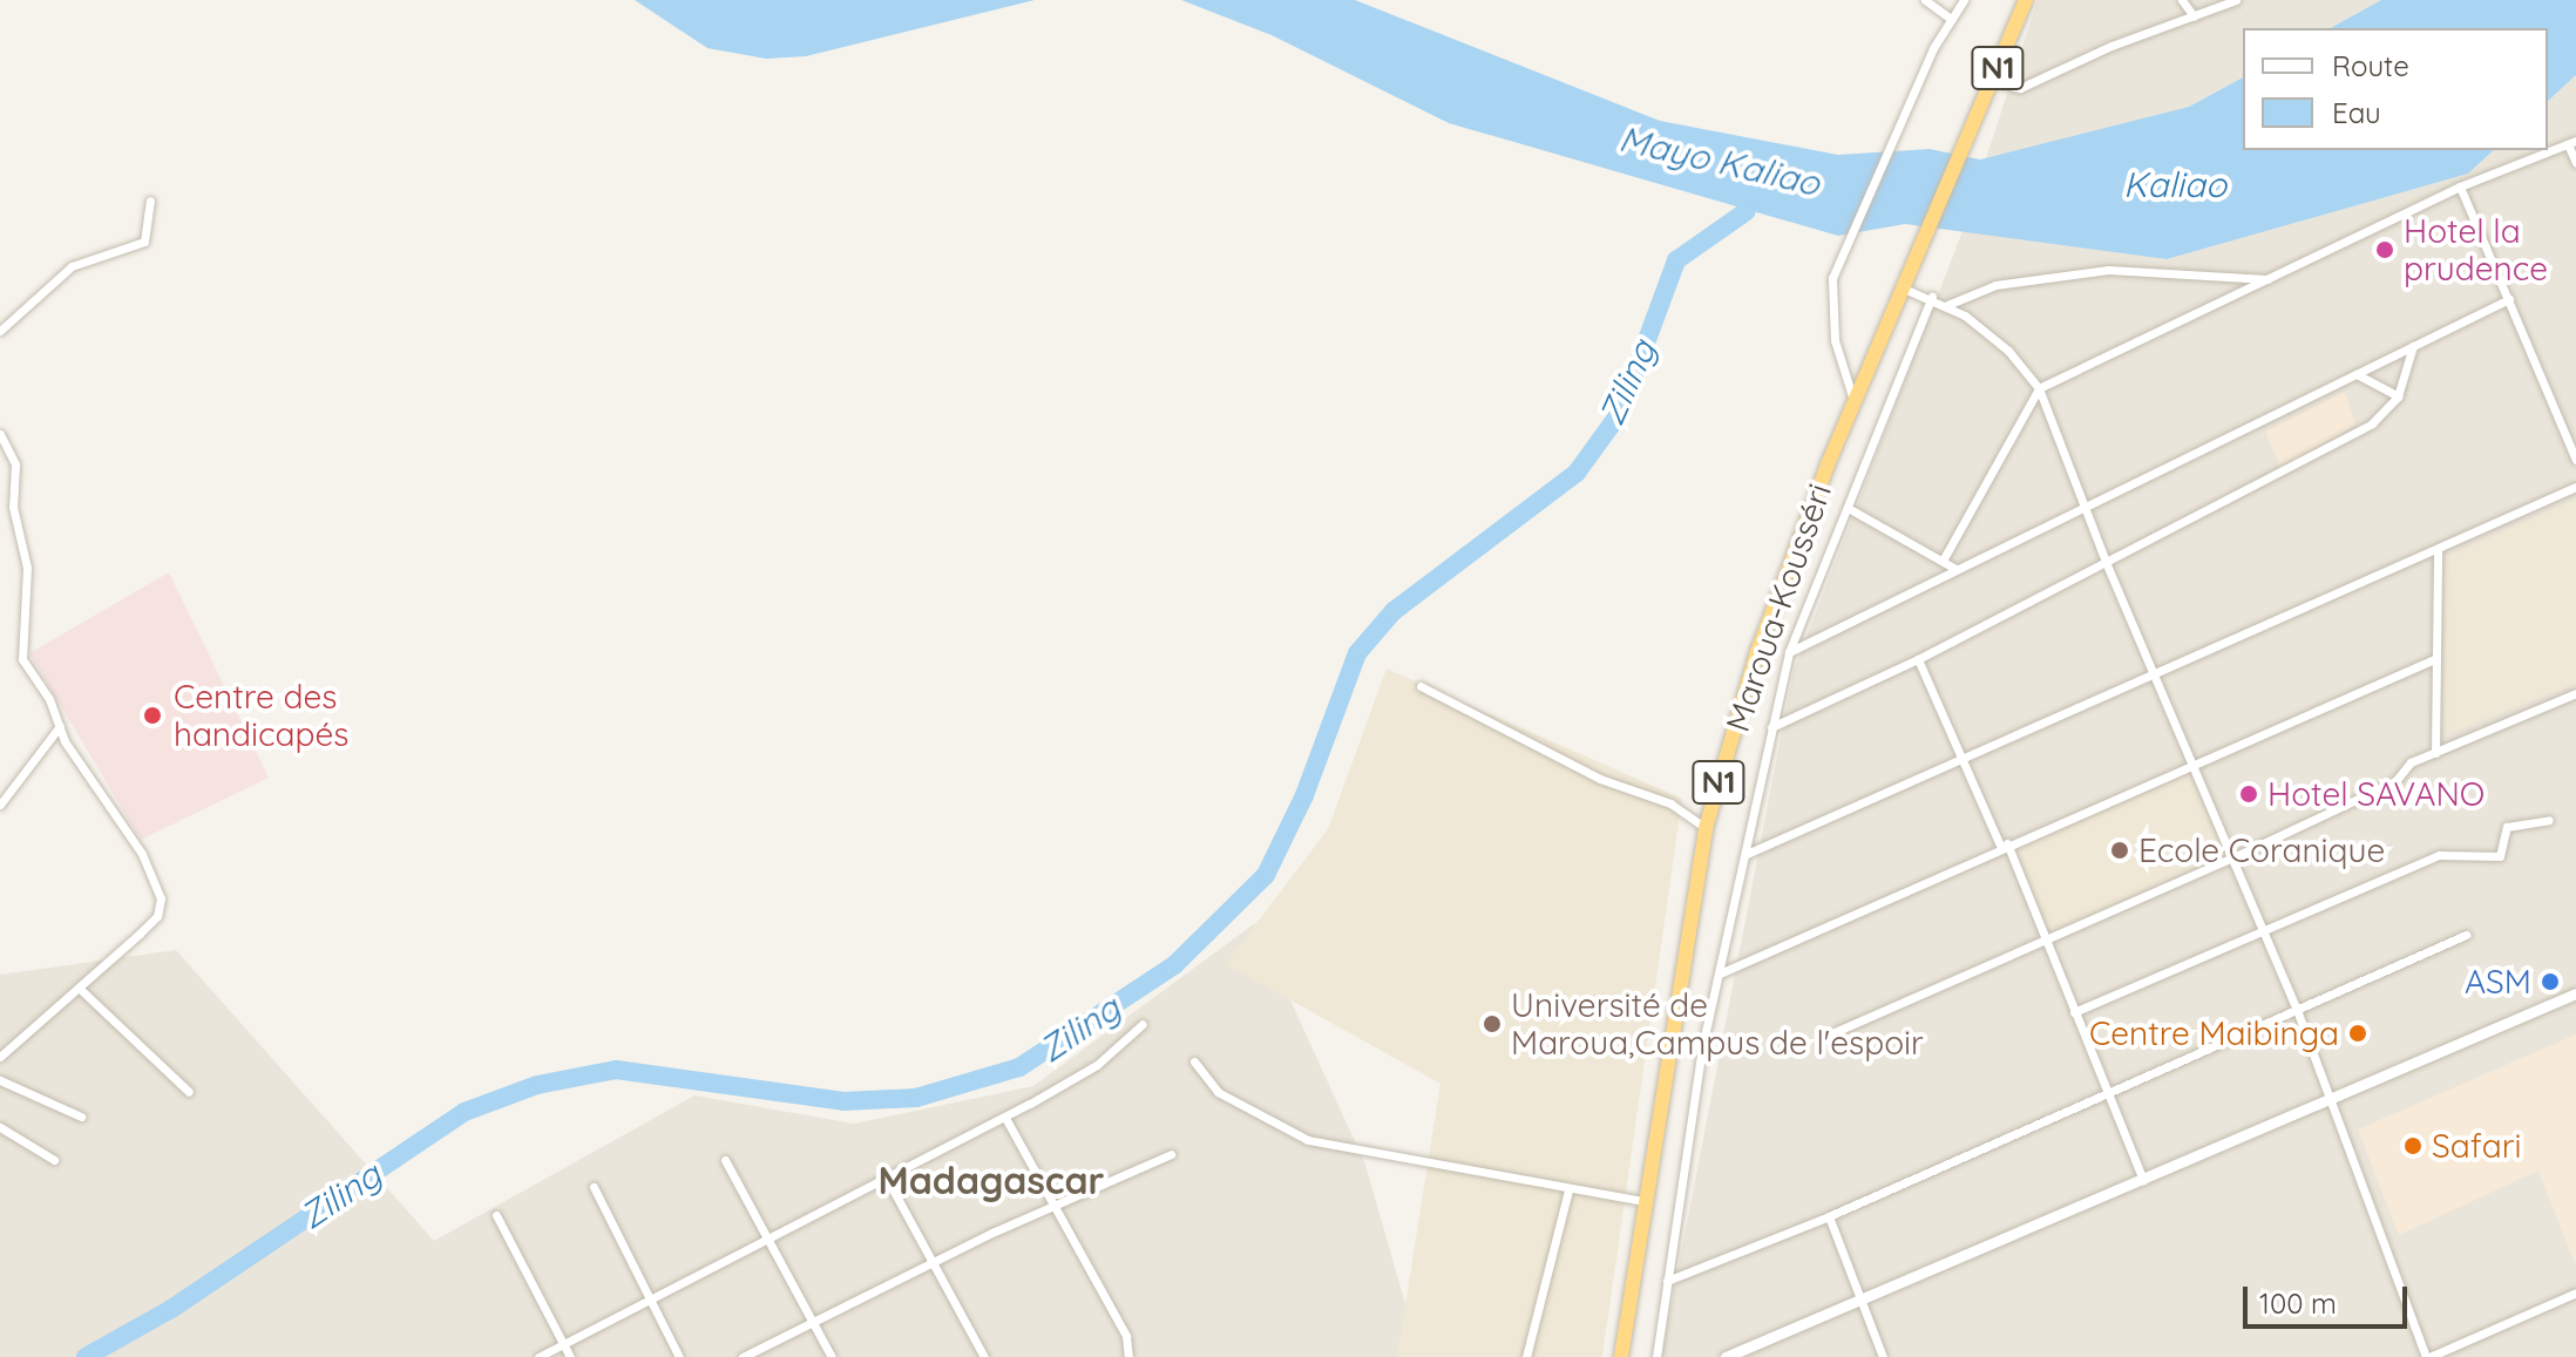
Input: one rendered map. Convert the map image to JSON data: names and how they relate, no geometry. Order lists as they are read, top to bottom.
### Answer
{
  "streets": {
    "highway": ["N1", "Maroua-Kousséri"]
  },
  "districts": ["Madagascar"],
  "water": ["Mayo Kaliao", "Kaliao", "Ziling"],
  "places": [
    "Hotel la prudence",
    "Centre des handicapés",
    "Hotel SAVANO",
    "Ecole Coranique",
    "ASM",
    "Université de Maroua,Campus de l'espoir",
    "Centre Maibinga",
    "Safari"
  ],
  "legend": ["Route", "Eau"],
  "scale_bar": "100 m"
}
